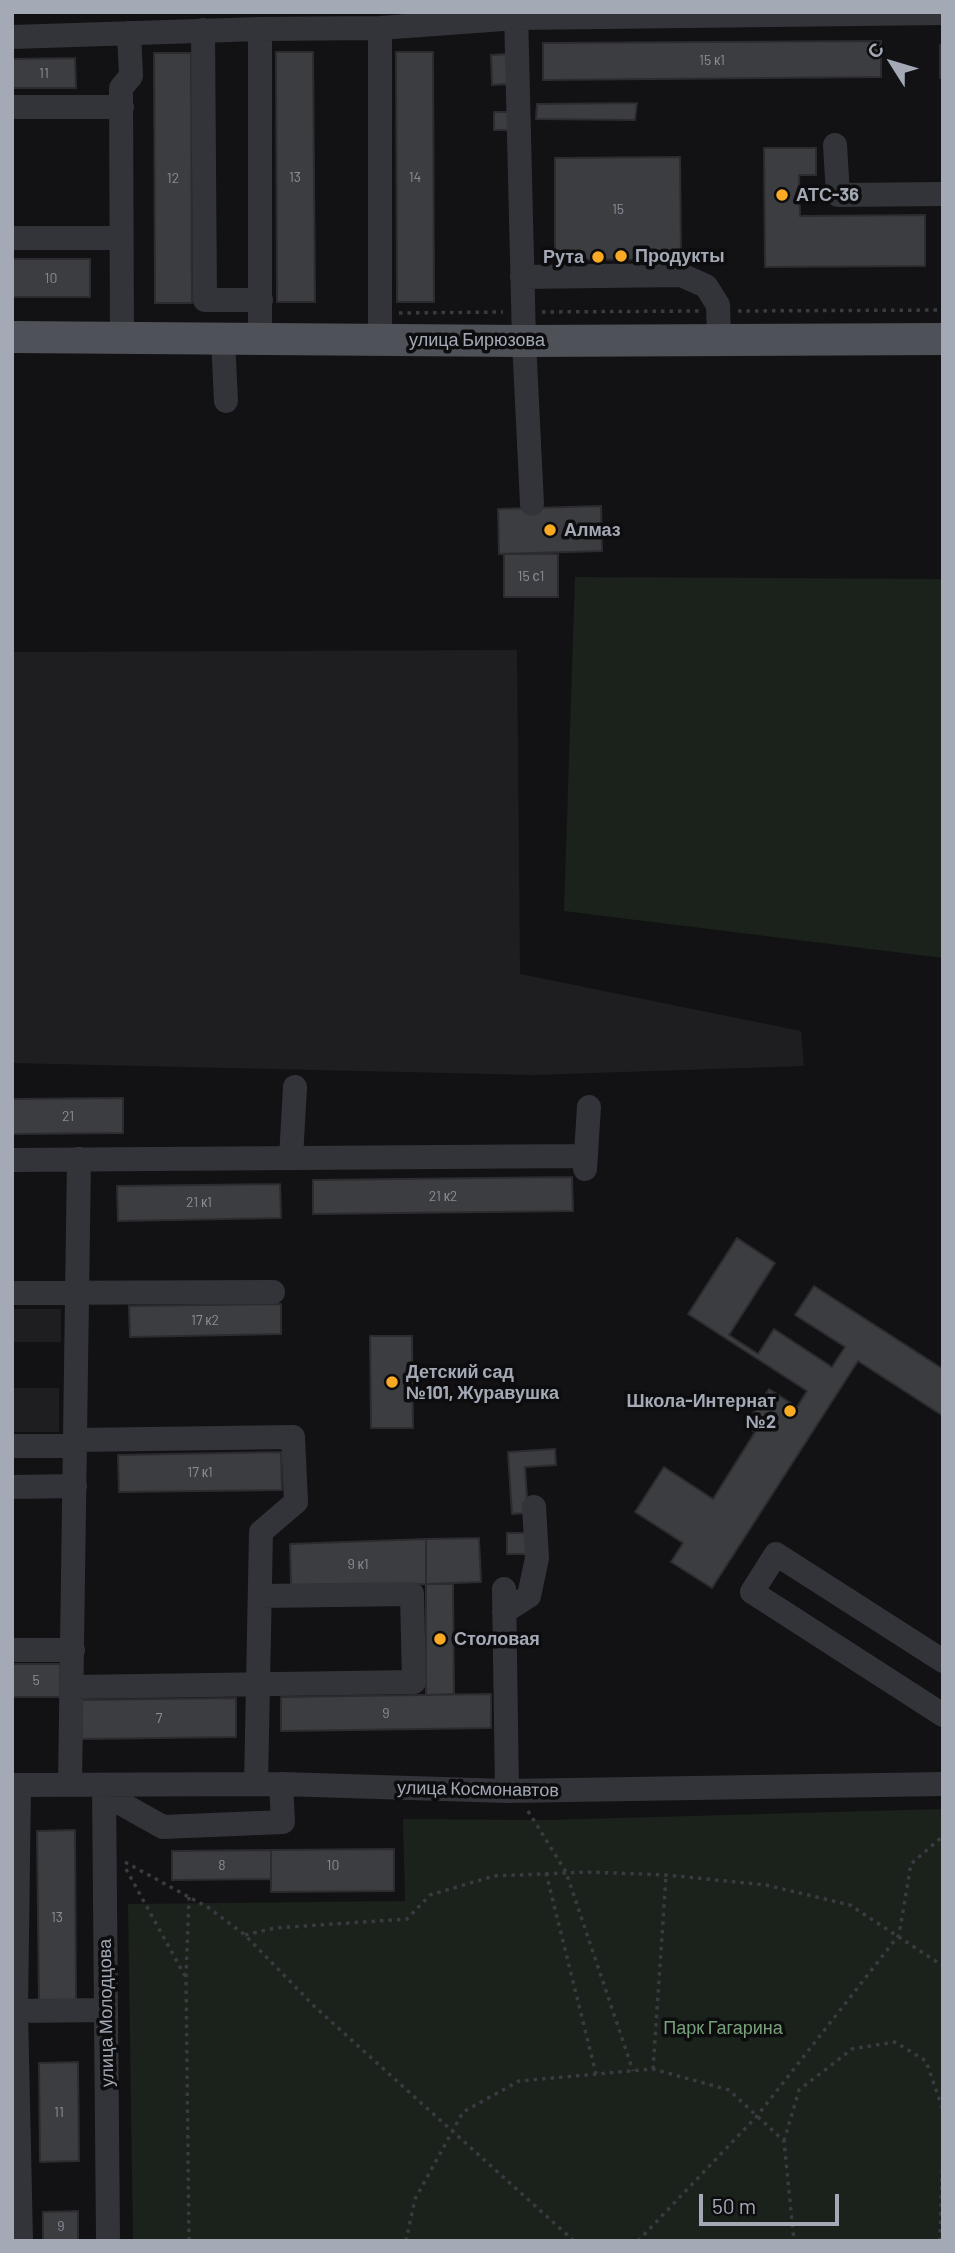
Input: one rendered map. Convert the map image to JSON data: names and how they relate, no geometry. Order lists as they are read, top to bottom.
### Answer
{
  "streets": {
    "main road": ["улица Бирюзова"],
    "street": ["улица Космонавтов", "улица Молодцова"]
  },
  "crossings": [
    ["улица Космонавтов", "улица Молодцова"]
  ],
  "parks": ["Парк Гагарина"],
  "places": [
    "АТС-36",
    "Продукты",
    "Рута",
    "Алмаз",
    "Детский сад №101, Журавушка",
    "Школа-Интернат №2",
    "Столовая"
  ],
  "house_numbers": [
    "15 к1",
    "11",
    "13",
    "14",
    "12",
    "15",
    "10",
    "15 с1",
    "21",
    "21 к2",
    "21 к1",
    "17 к2",
    "17 к1",
    "9 к1",
    "5",
    "9",
    "7",
    "8",
    "10",
    "13",
    "11",
    "9"
  ],
  "scale_bar": "50 m",
  "north": "top left"
}
